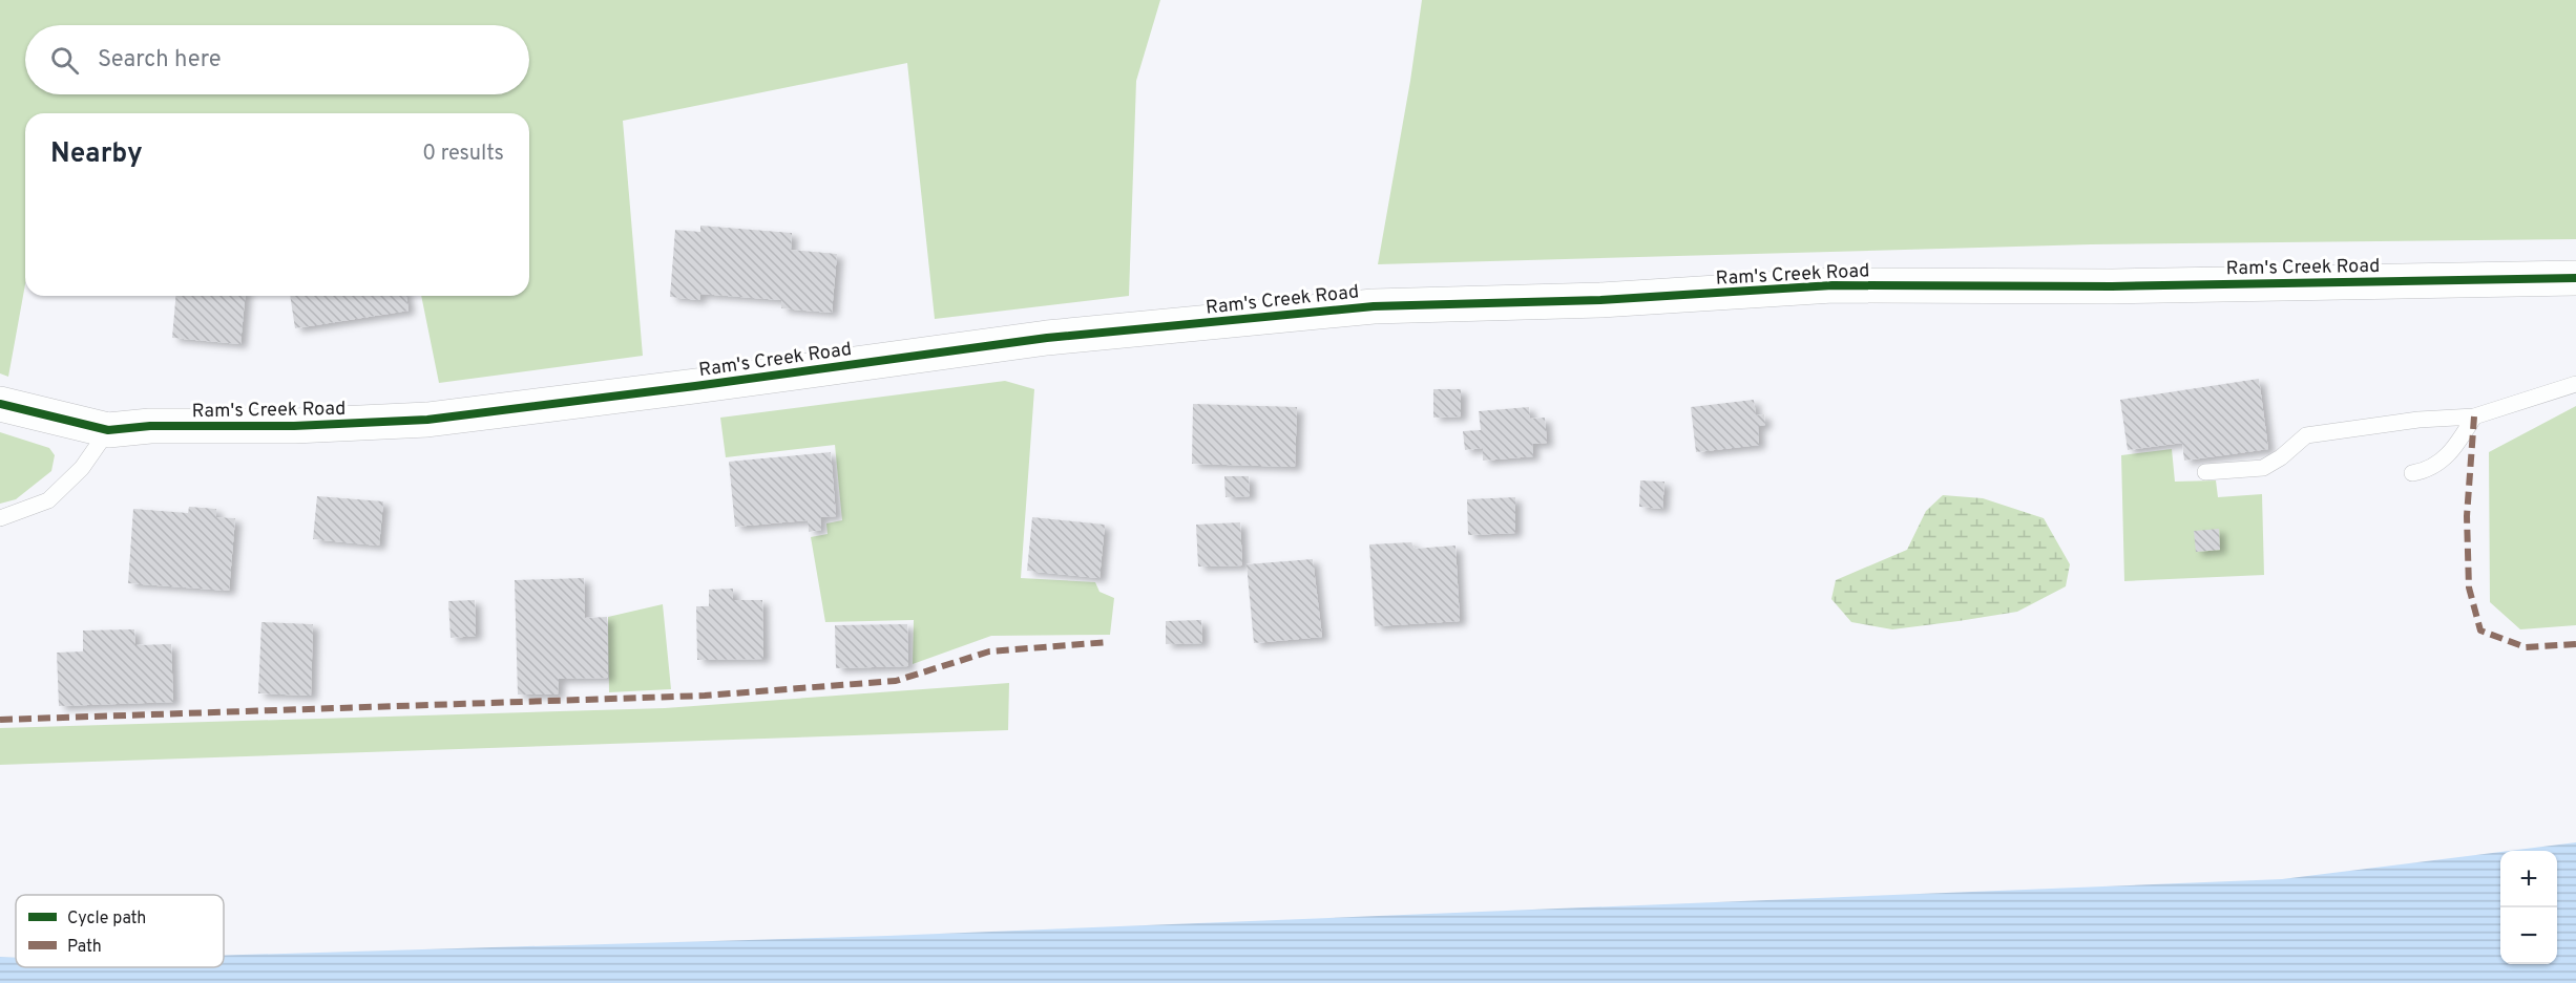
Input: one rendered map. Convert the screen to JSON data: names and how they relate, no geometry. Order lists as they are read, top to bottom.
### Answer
{
  "streets": {
    "street": ["Ram's Creek Road"]
  },
  "legend": ["Cycle path", "Path"],
  "page": {
    "search": "Search here",
    "heading": ["Nearby", "0 results"],
    "map_buttons": ["+", "−"]
  }
}
